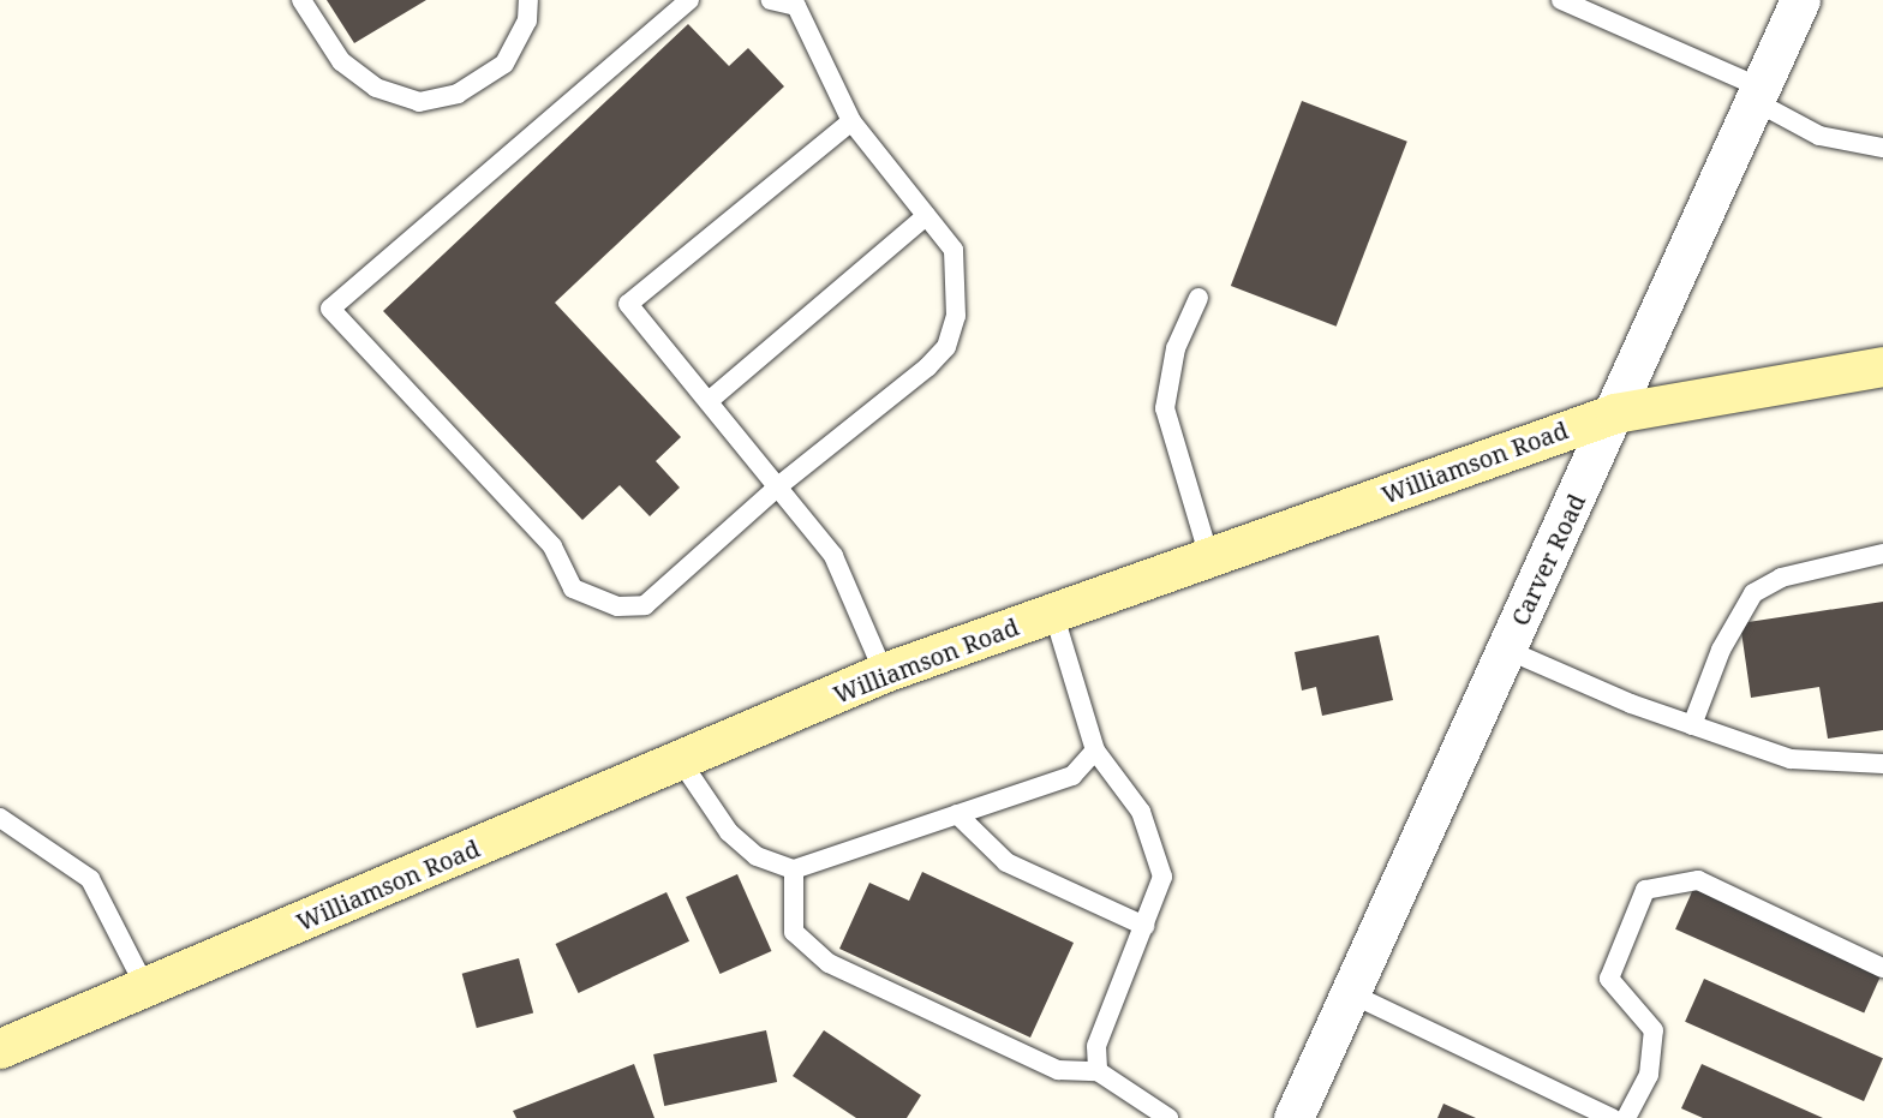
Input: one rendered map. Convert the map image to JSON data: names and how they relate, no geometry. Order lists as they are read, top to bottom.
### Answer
{
  "streets": {
    "main road": ["Williamson Road"],
    "street": ["Carver Road"]
  },
  "crossings": [
    ["Williamson Road", "Carver Road"]
  ]
}
